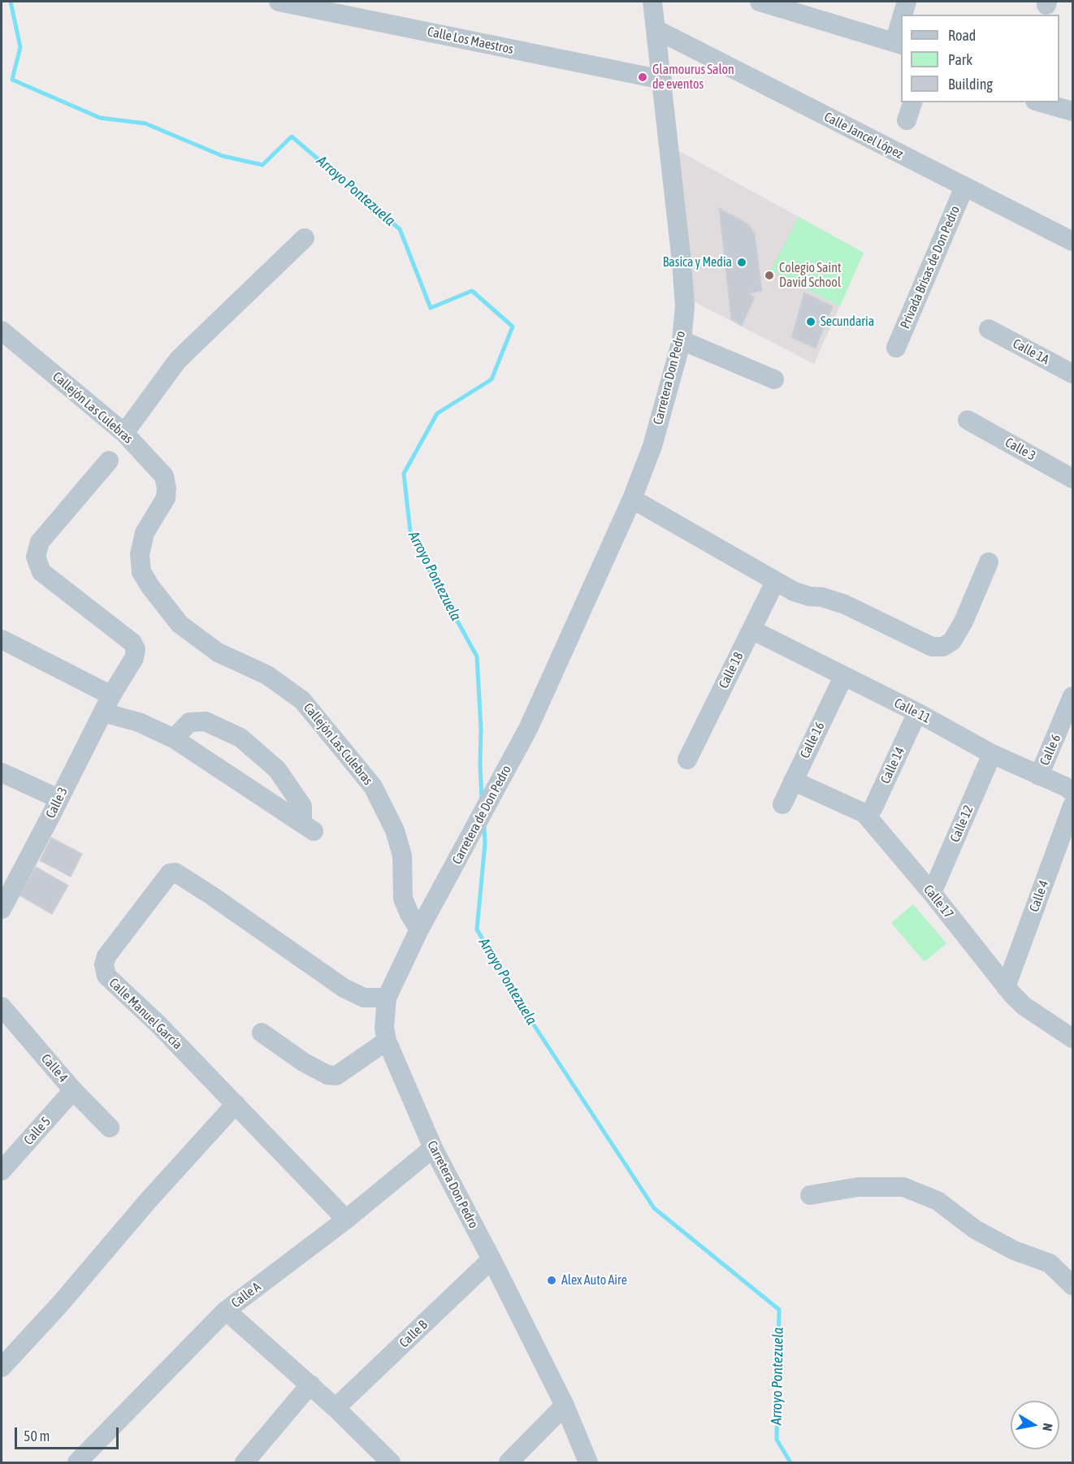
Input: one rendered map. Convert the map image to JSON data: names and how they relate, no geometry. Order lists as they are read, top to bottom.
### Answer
{
  "streets": {
    "street": [
      "Calle Los Maestros",
      "Calle Jancel López",
      "Privada Brisas de Don Pedro",
      "Calle 1A",
      "Carretera Don Pedro",
      "Callejón Las Culebras",
      "Calle 3",
      "Calle 18",
      "Calle 11",
      "Calle 16",
      "Calle 6",
      "Calle 14",
      "Carretera de Don Pedro",
      "Calle 12",
      "Calle 4",
      "Calle 17",
      "Calle Manuel García",
      "Calle 5",
      "Calle A",
      "Calle B"
    ]
  },
  "crossings": [
    ["Calle Los Maestros", "Carretera Don Pedro"],
    ["Calle Jancel López", "Privada Brisas de Don Pedro"],
    ["Calle Jancel López", "Carretera Don Pedro"],
    ["Carretera Don Pedro", "Callejón Las Culebras"],
    ["Carretera Don Pedro", "Carretera de Don Pedro"],
    ["Carretera Don Pedro", "Calle Manuel García"],
    ["Carretera Don Pedro", "Calle A"],
    ["Carretera Don Pedro", "Calle B"],
    ["Calle 18", "Calle 11"],
    ["Calle 11", "Calle 16"],
    ["Calle 11", "Calle 6"],
    ["Calle 11", "Calle 14"],
    ["Calle 11", "Calle 12"],
    ["Calle 16", "Calle 17"],
    ["Calle 14", "Calle 17"],
    ["Calle 12", "Calle 17"],
    ["Calle 4", "Calle 17"],
    ["Calle 4", "Calle 5"],
    ["Calle Manuel García", "Calle A"]
  ],
  "water": ["Arroyo Pontezuela"],
  "places": [
    "Glamourus Salon de eventos",
    "Basica y Media",
    "Colegio Saint David School",
    "Secundaria",
    "Alex Auto Aire"
  ],
  "legend": ["Road", "Park", "Building"],
  "scale_bar": "50 m",
  "north": "right"
}
